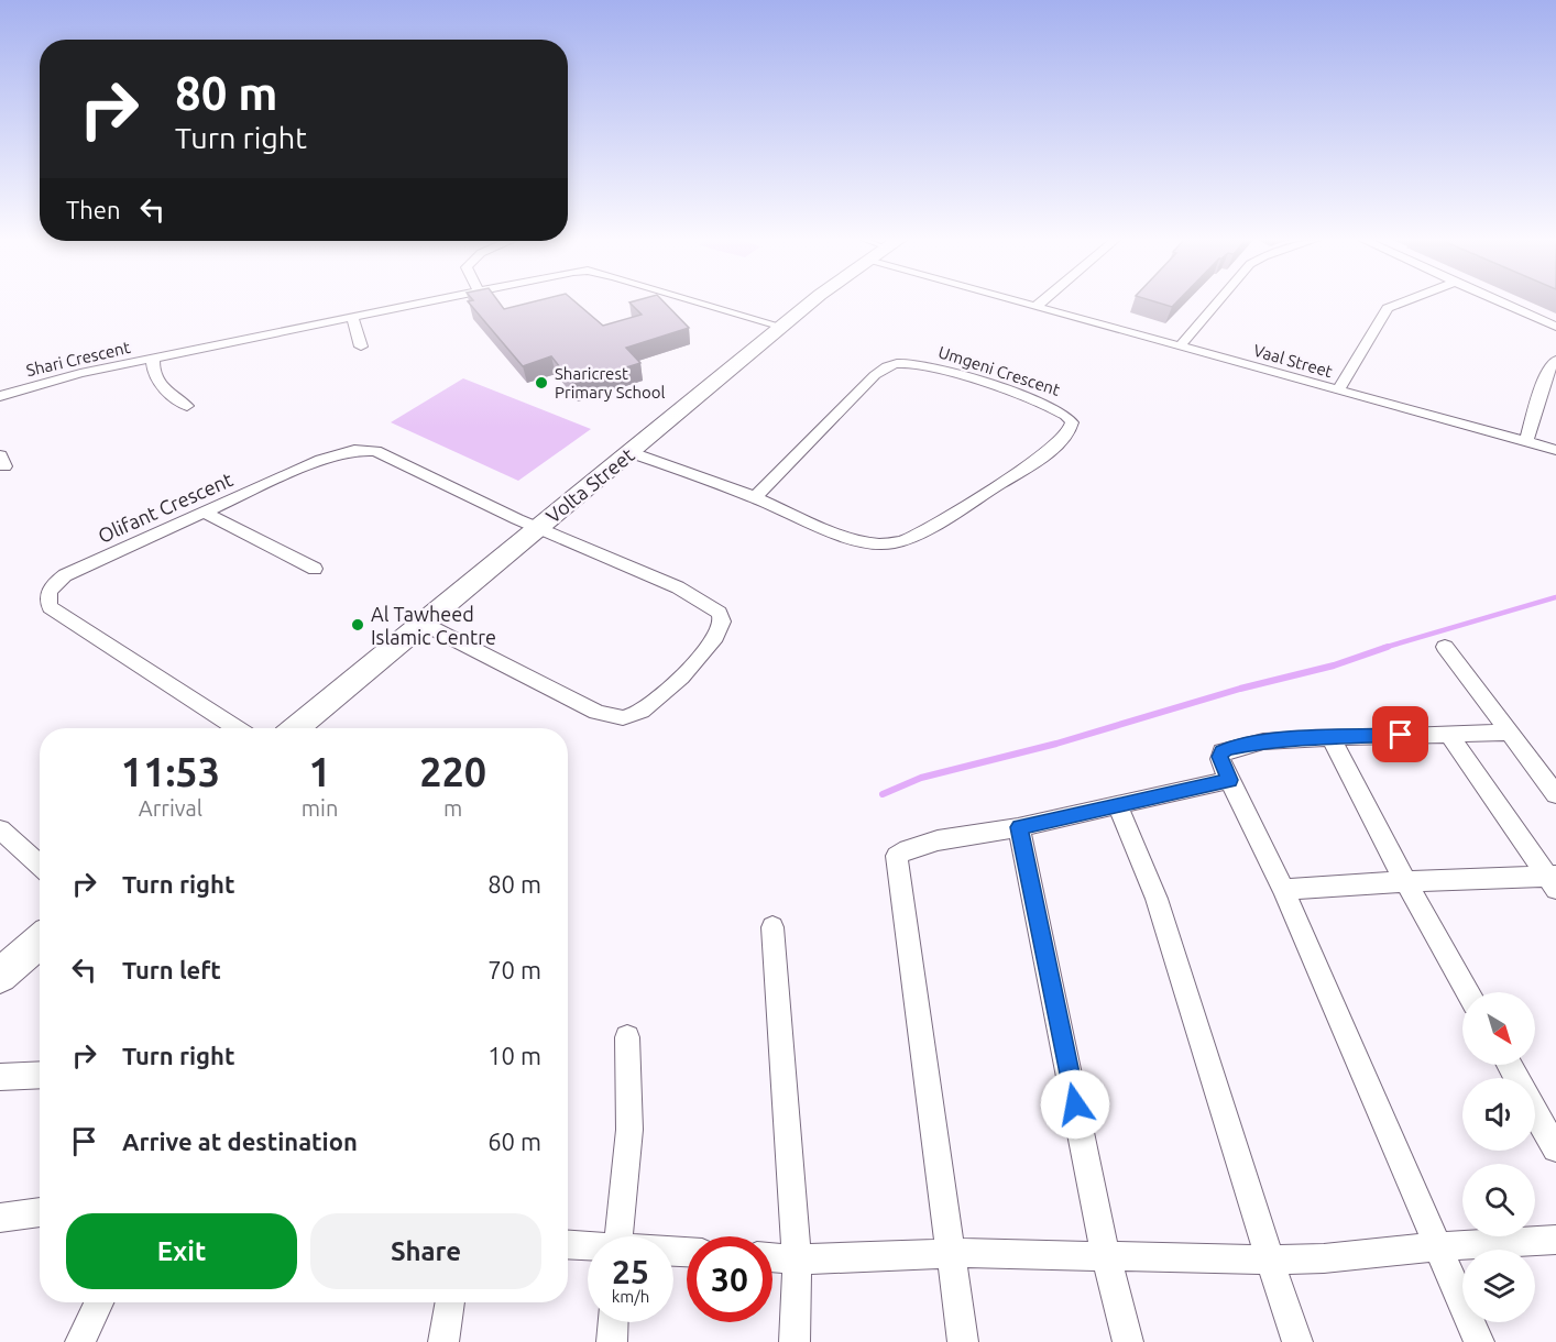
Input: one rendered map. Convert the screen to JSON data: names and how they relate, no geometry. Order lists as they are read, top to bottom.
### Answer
{
  "streets": {
    "street": [
      "Shari Crescent",
      "Vaal Street",
      "Umgeni Crescent",
      "Volta Street",
      "Olifant Crescent"
    ]
  },
  "crossings": [
    ["Shari Crescent", "Volta Street"],
    ["Umgeni Crescent", "Volta Street"],
    ["Volta Street", "Olifant Crescent"]
  ],
  "places": ["Sharicrest Primary School", "Al Tawheed Islamic Centre"],
  "north": "bottom right",
  "page": {
    "turn": ["80 m", "Turn right"],
    "then": "Then",
    "eta": [
      "11:53",
      "Arrival",
      "1",
      "min",
      "220",
      "m"
    ],
    "list": [
      {
        "name": "Turn right",
        "value": "80 m"
      },
      {
        "name": "Turn left",
        "value": "70 m"
      },
      {
        "name": "Turn right",
        "value": "10 m"
      },
      {
        "name": "Arrive at destination",
        "value": "60 m"
      }
    ],
    "buttons": ["Exit", "Share"],
    "speed": "25 km/h",
    "limit": "30"
  }
}
